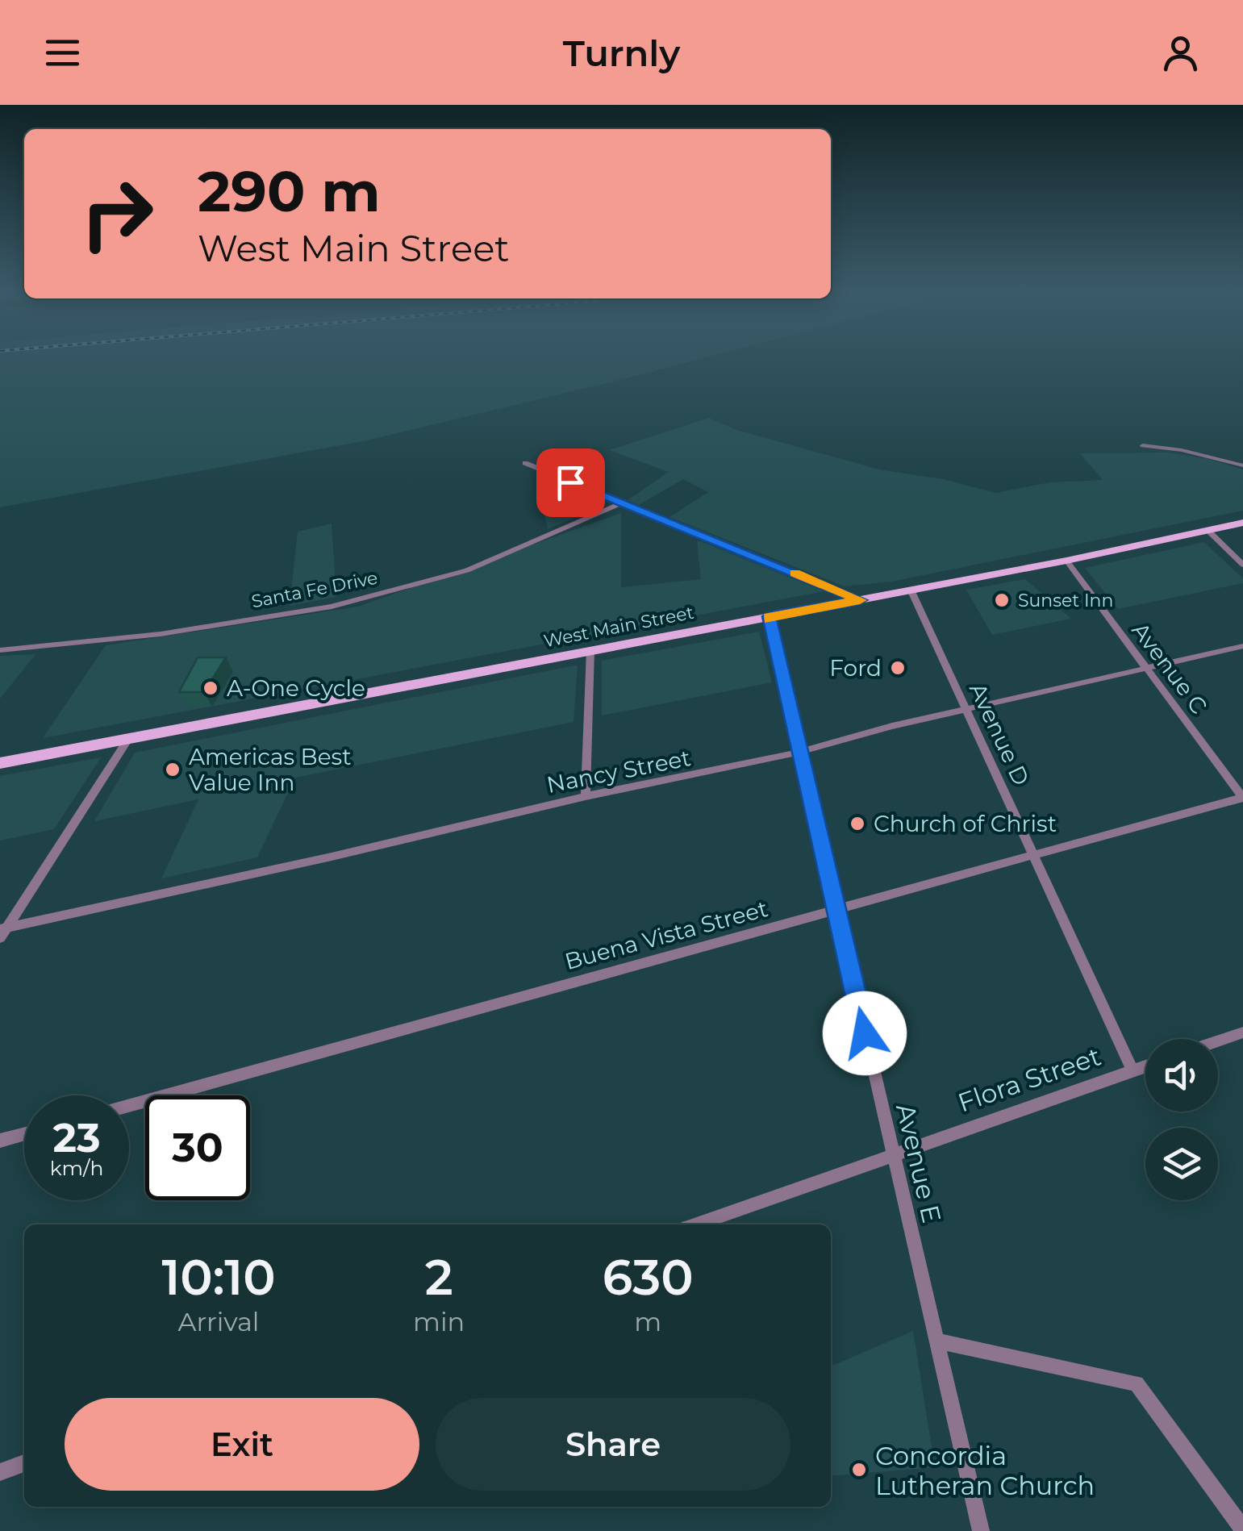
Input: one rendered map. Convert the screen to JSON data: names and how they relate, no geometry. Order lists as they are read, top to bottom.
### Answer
{
  "streets": {
    "main road": ["West Main Street"],
    "street": [
      "Santa Fe Drive",
      "Avenue C",
      "Avenue D",
      "Nancy Street",
      "Buena Vista Street",
      "Flora Street",
      "Avenue E"
    ]
  },
  "crossings": [
    ["West Main Street", "Avenue C"],
    ["West Main Street", "Avenue D"],
    ["West Main Street", "Avenue E"],
    ["Avenue C", "Nancy Street"],
    ["Avenue C", "Buena Vista Street"],
    ["Avenue D", "Nancy Street"],
    ["Avenue D", "Buena Vista Street"],
    ["Avenue D", "Flora Street"],
    ["Nancy Street", "Avenue E"],
    ["Buena Vista Street", "Avenue E"],
    ["Flora Street", "Avenue E"]
  ],
  "places": [
    "Sunset Inn",
    "Ford",
    "A-One Cycle",
    "Americas Best Value Inn",
    "Church of Christ",
    "Concordia Lutheran Church"
  ],
  "page": {
    "header": "Turnly",
    "turn": ["290 m", "West Main Street"],
    "speed": "23 km/h",
    "limit": "30",
    "eta": [
      "10:10",
      "Arrival",
      "2",
      "min",
      "630",
      "m"
    ],
    "buttons": ["Exit", "Share"]
  }
}
